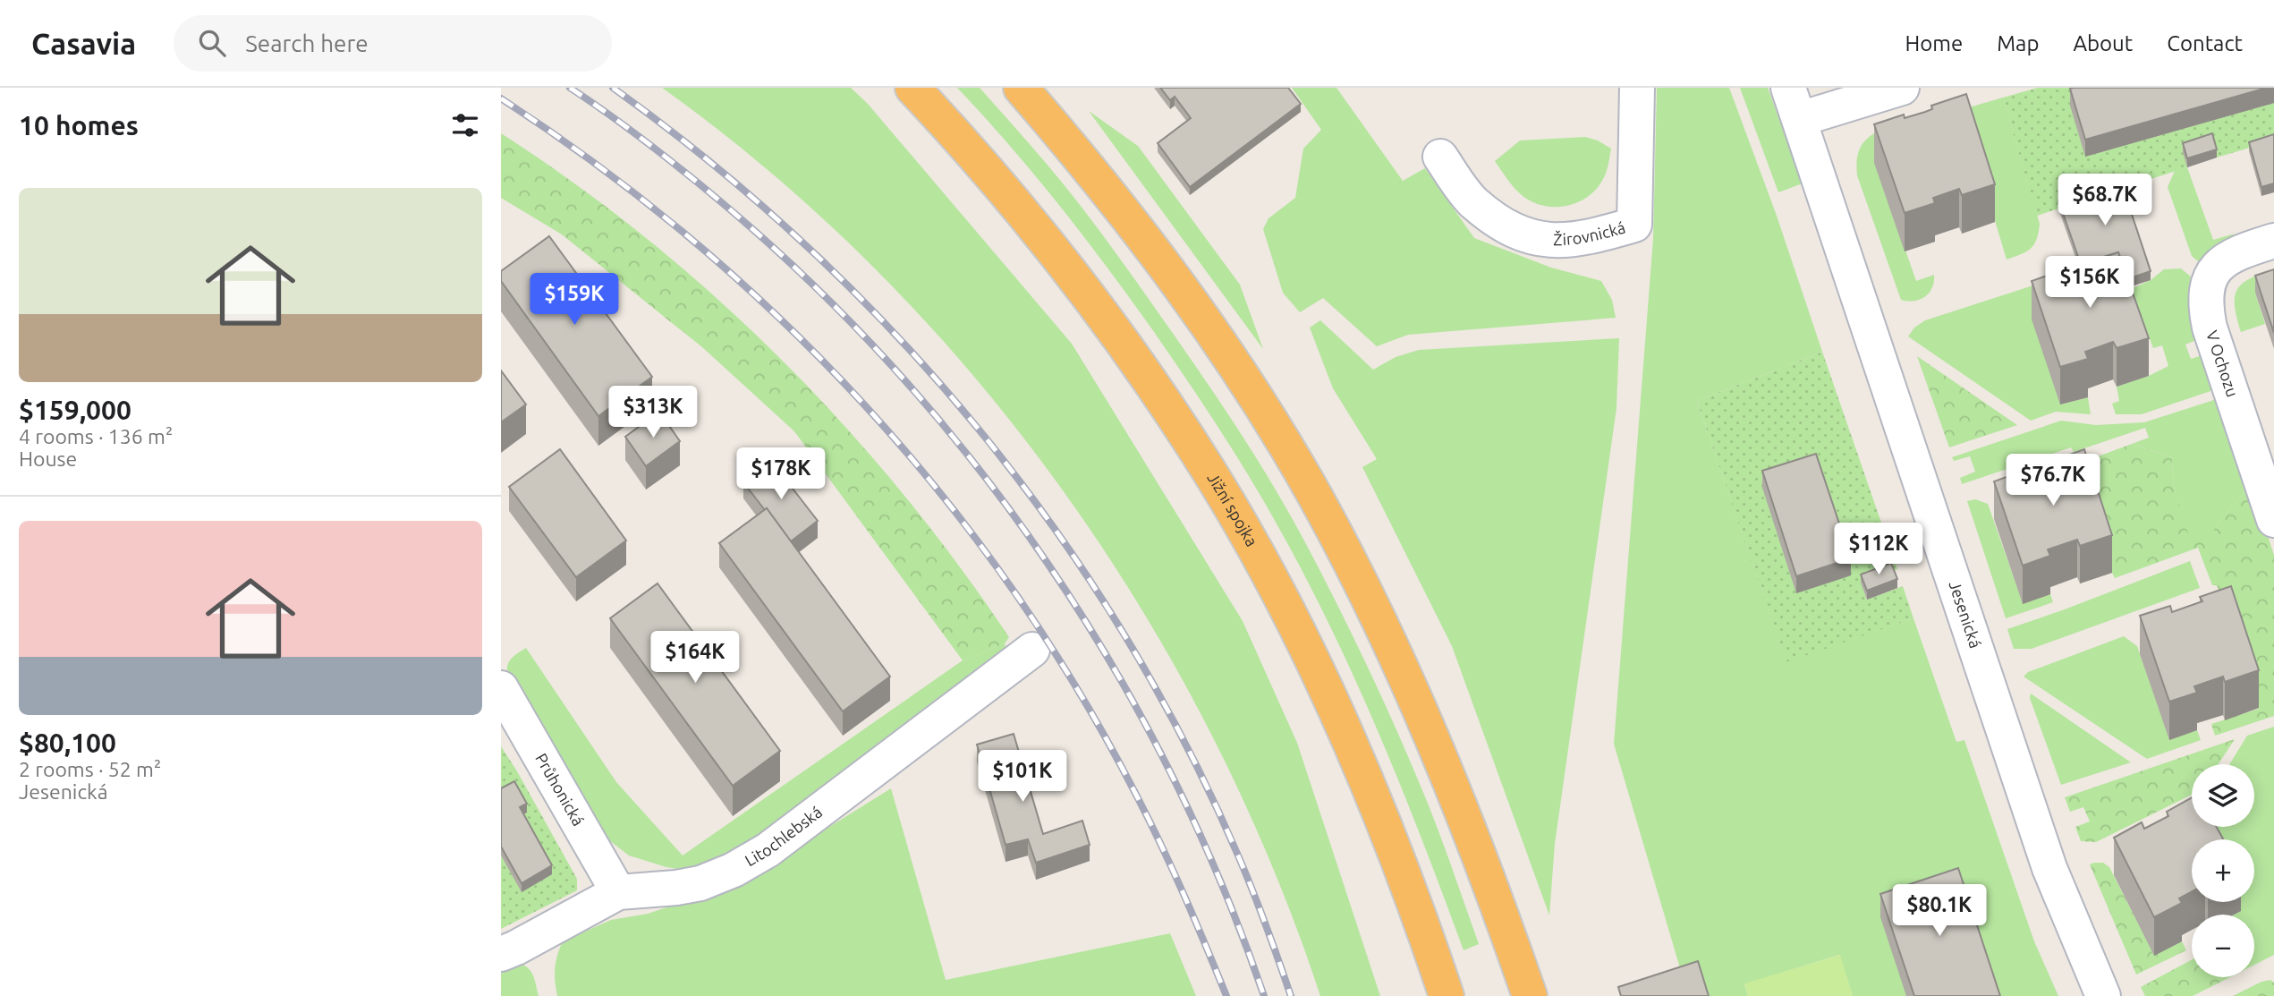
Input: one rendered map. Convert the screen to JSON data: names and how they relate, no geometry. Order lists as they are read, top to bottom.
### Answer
{
  "streets": {
    "highway": ["Jižní spojka"],
    "street": [
      "Žirovnická",
      "V Ochozu",
      "Jesenická",
      "Průhonická",
      "Litochlebská"
    ]
  },
  "crossings": [
    ["Průhonická", "Litochlebská"]
  ],
  "page": {
    "header": "Casavia",
    "search": "Search here",
    "nav": [
      "Home",
      "Map",
      "About",
      "Contact"
    ],
    "heading": "10 homes",
    "list": [
      {
        "name": "$159,000",
        "note": "4 rooms · 136 m² · House"
      },
      {
        "name": "$80,100",
        "note": "2 rooms · 52 m² · Jesenická"
      }
    ],
    "price": [
      "$68.7K",
      "$156K",
      "$159K",
      "$313K",
      "$178K",
      "$76.7K",
      "$112K",
      "$164K",
      "$101K",
      "$80.1K"
    ],
    "map_buttons": ["+", "−"]
  }
}
